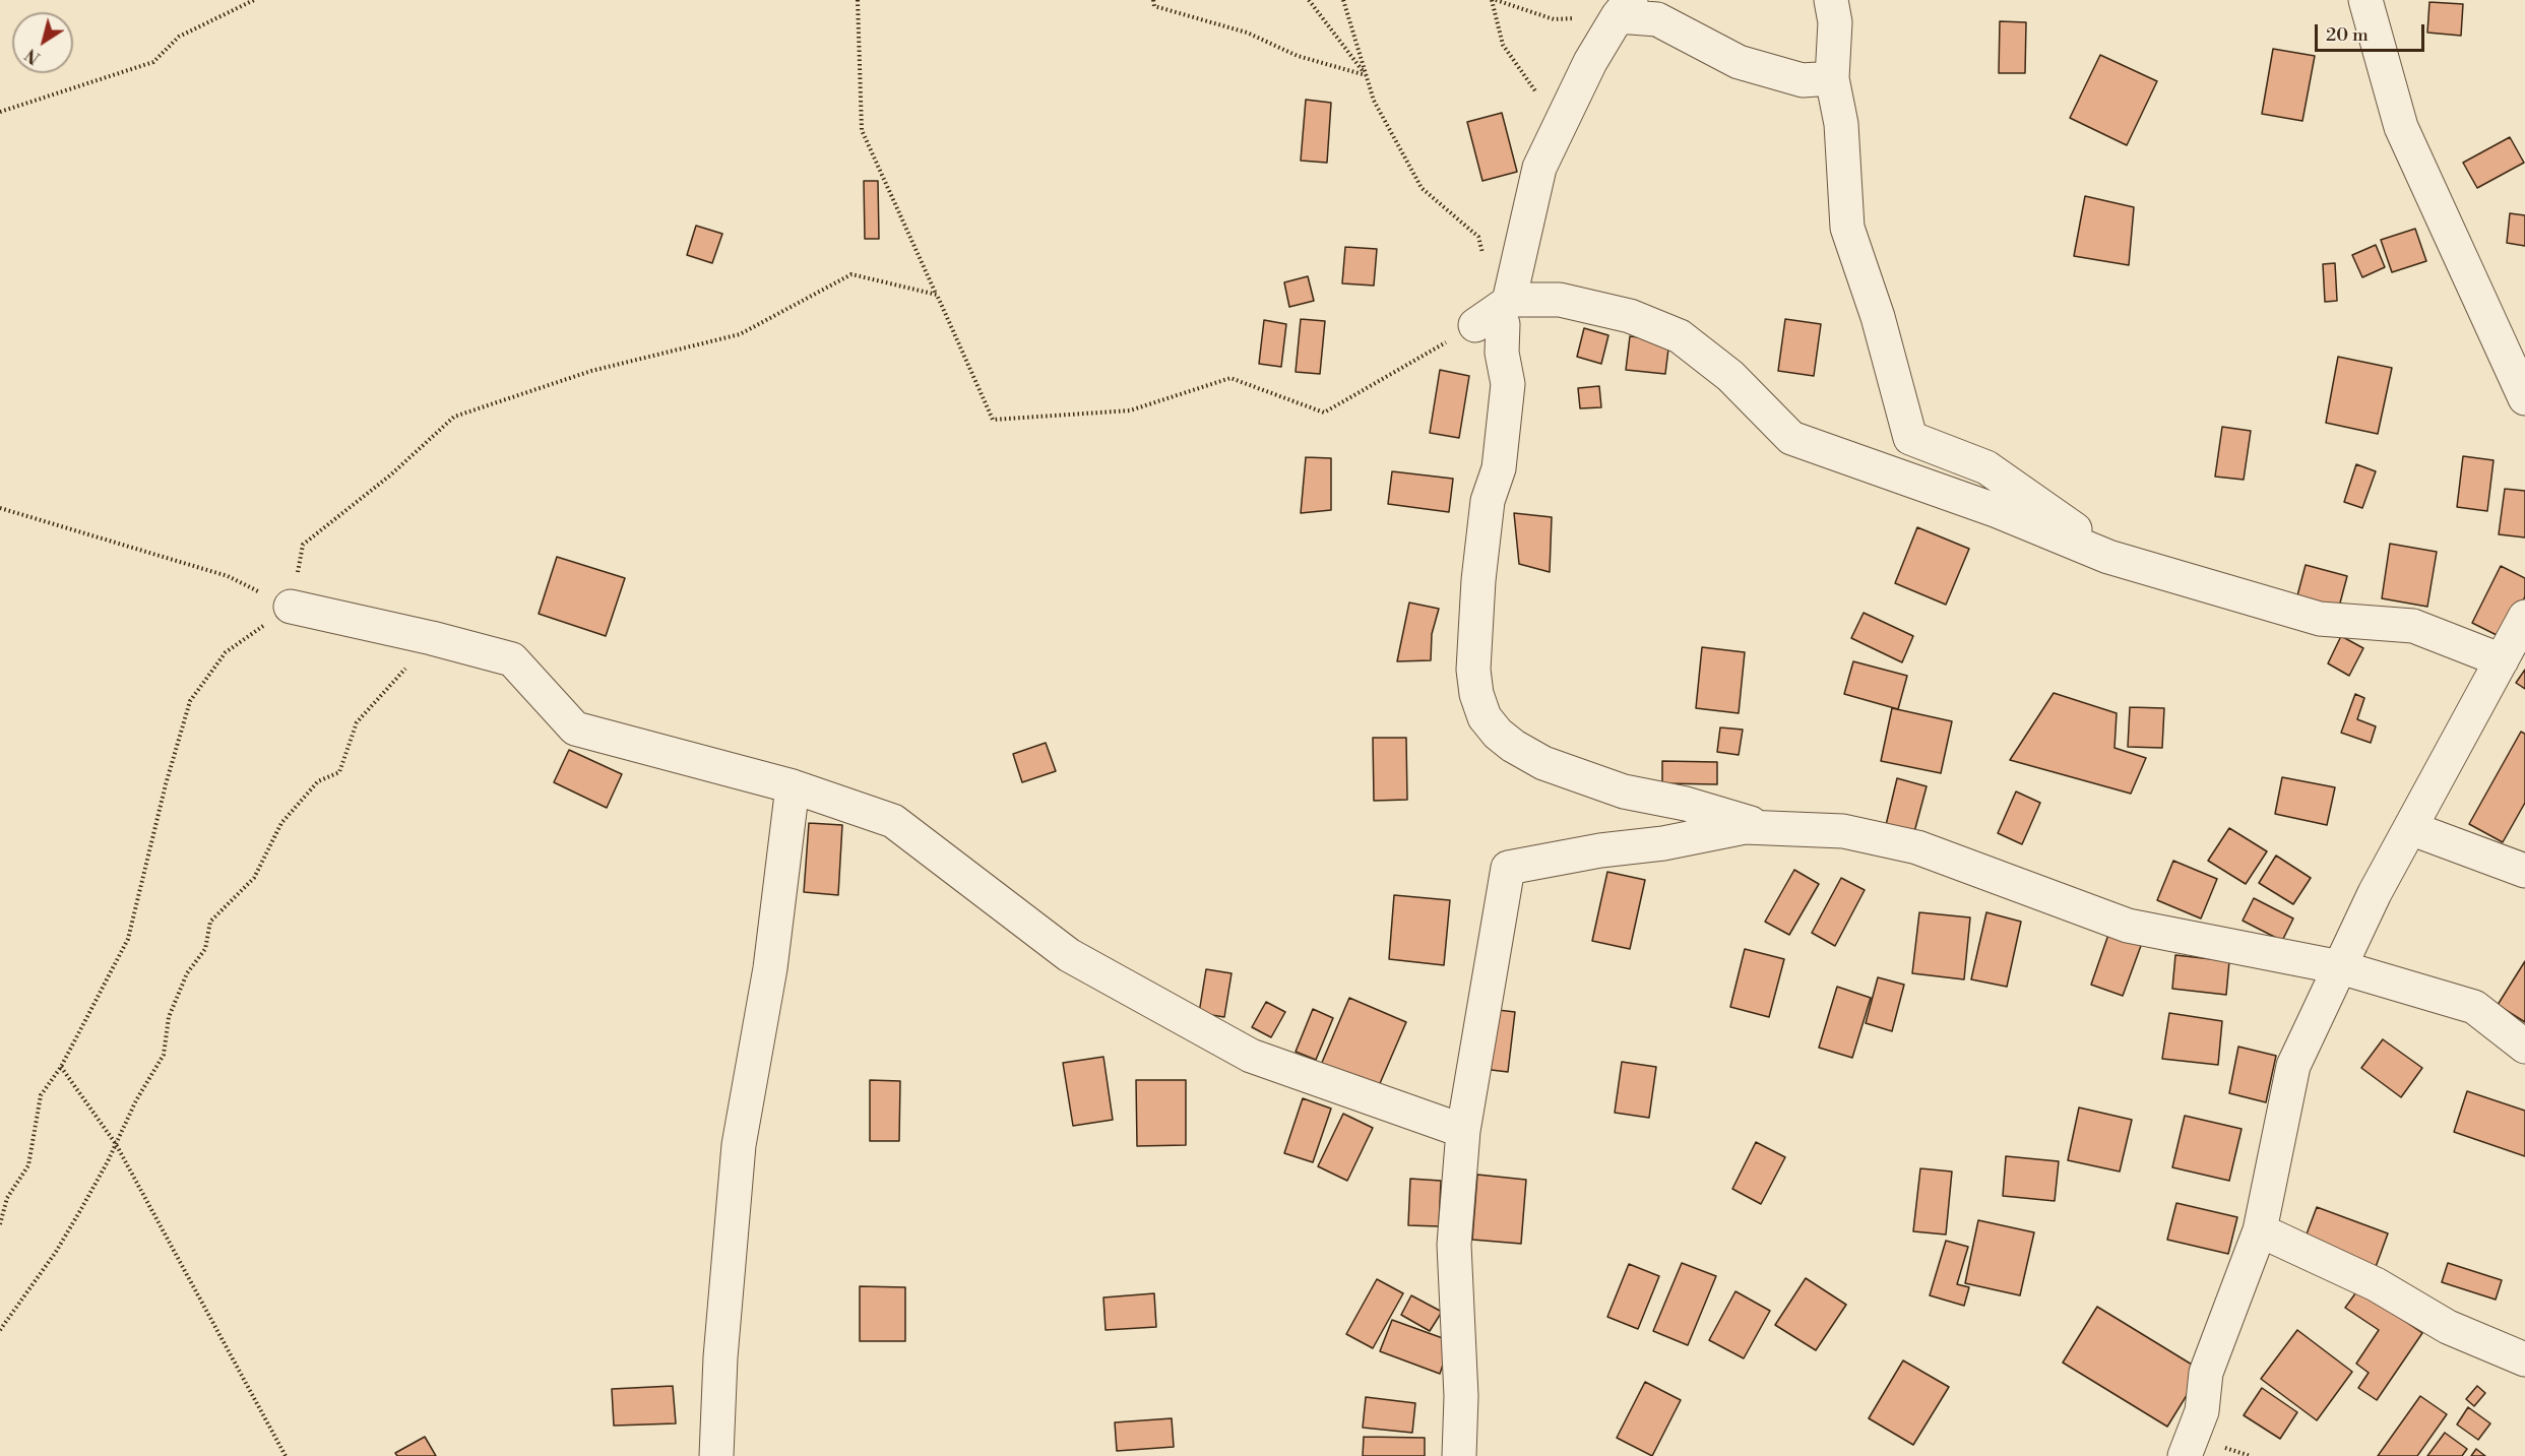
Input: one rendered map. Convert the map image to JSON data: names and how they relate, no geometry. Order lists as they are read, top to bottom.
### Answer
{
  "scale_bar": "20 m",
  "north": "bottom left"
}
